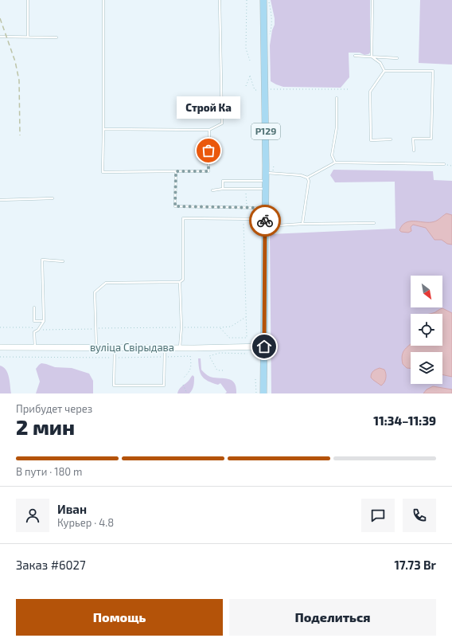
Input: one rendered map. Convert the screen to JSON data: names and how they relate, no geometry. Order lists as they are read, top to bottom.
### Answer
{
  "streets": {
    "main road": ["Р129", "вуліца Свірыдава"]
  },
  "crossings": [
    ["Р129", "вуліца Свірыдава"]
  ],
  "places": ["Строй Ка"],
  "north": "bottom right",
  "page": {
    "bubble": "Строй Ка",
    "heading": ["2 мин", "Прибудет через", "11:34–11:39"],
    "panel": [
      "Иван",
      "Курьер · 4.8",
      "Заказ #6027",
      "17.73 Br"
    ],
    "bar": "В пути · 180 m",
    "buttons": ["Помощь", "Поделиться"]
  }
}
